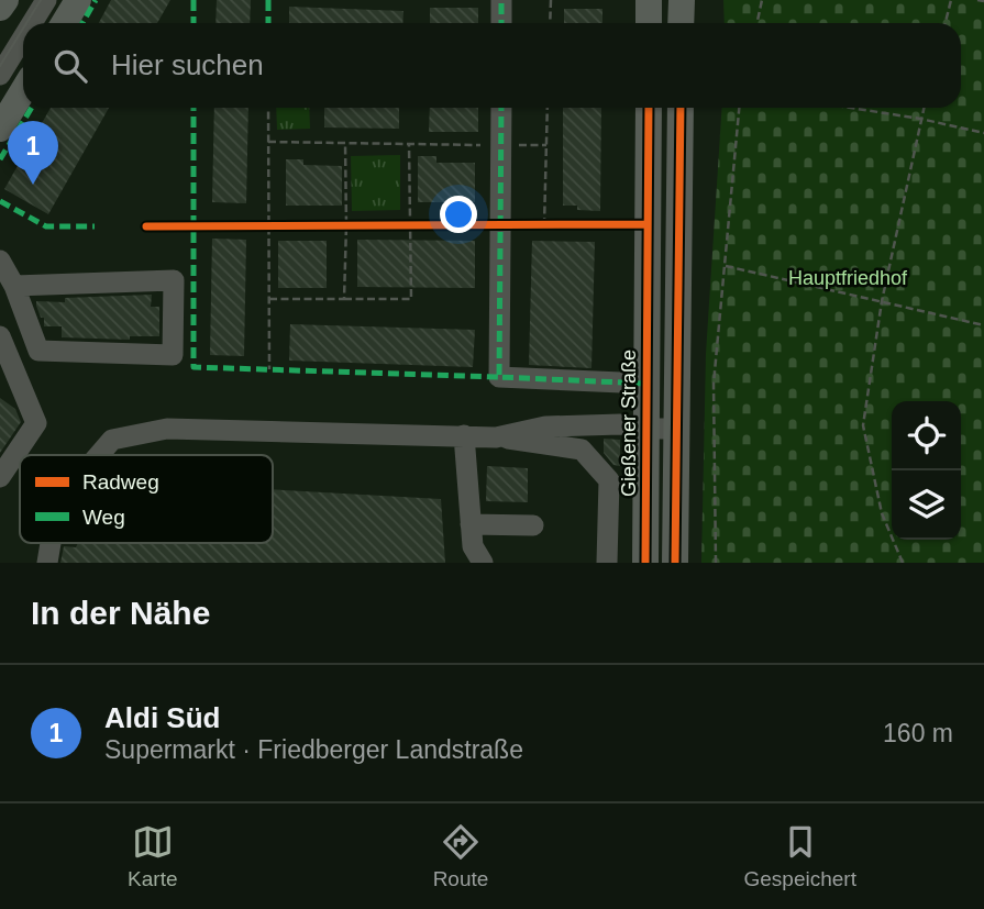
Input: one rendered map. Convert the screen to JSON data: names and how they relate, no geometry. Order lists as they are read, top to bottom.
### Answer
{
  "streets": {
    "main road": ["Gießener Straße"]
  },
  "parks": ["Hauptfriedhof"],
  "legend": ["Radweg", "Weg"],
  "page": {
    "search": "Hier suchen",
    "pins": "1",
    "heading": "In der Nähe",
    "list": [
      {
        "mark": "1",
        "name": "Aldi Süd",
        "note": "Supermarkt · Friedberger Landstraße",
        "value": "160 m"
      }
    ],
    "nav": ["Karte", "Route", "Gespeichert"]
  }
}
